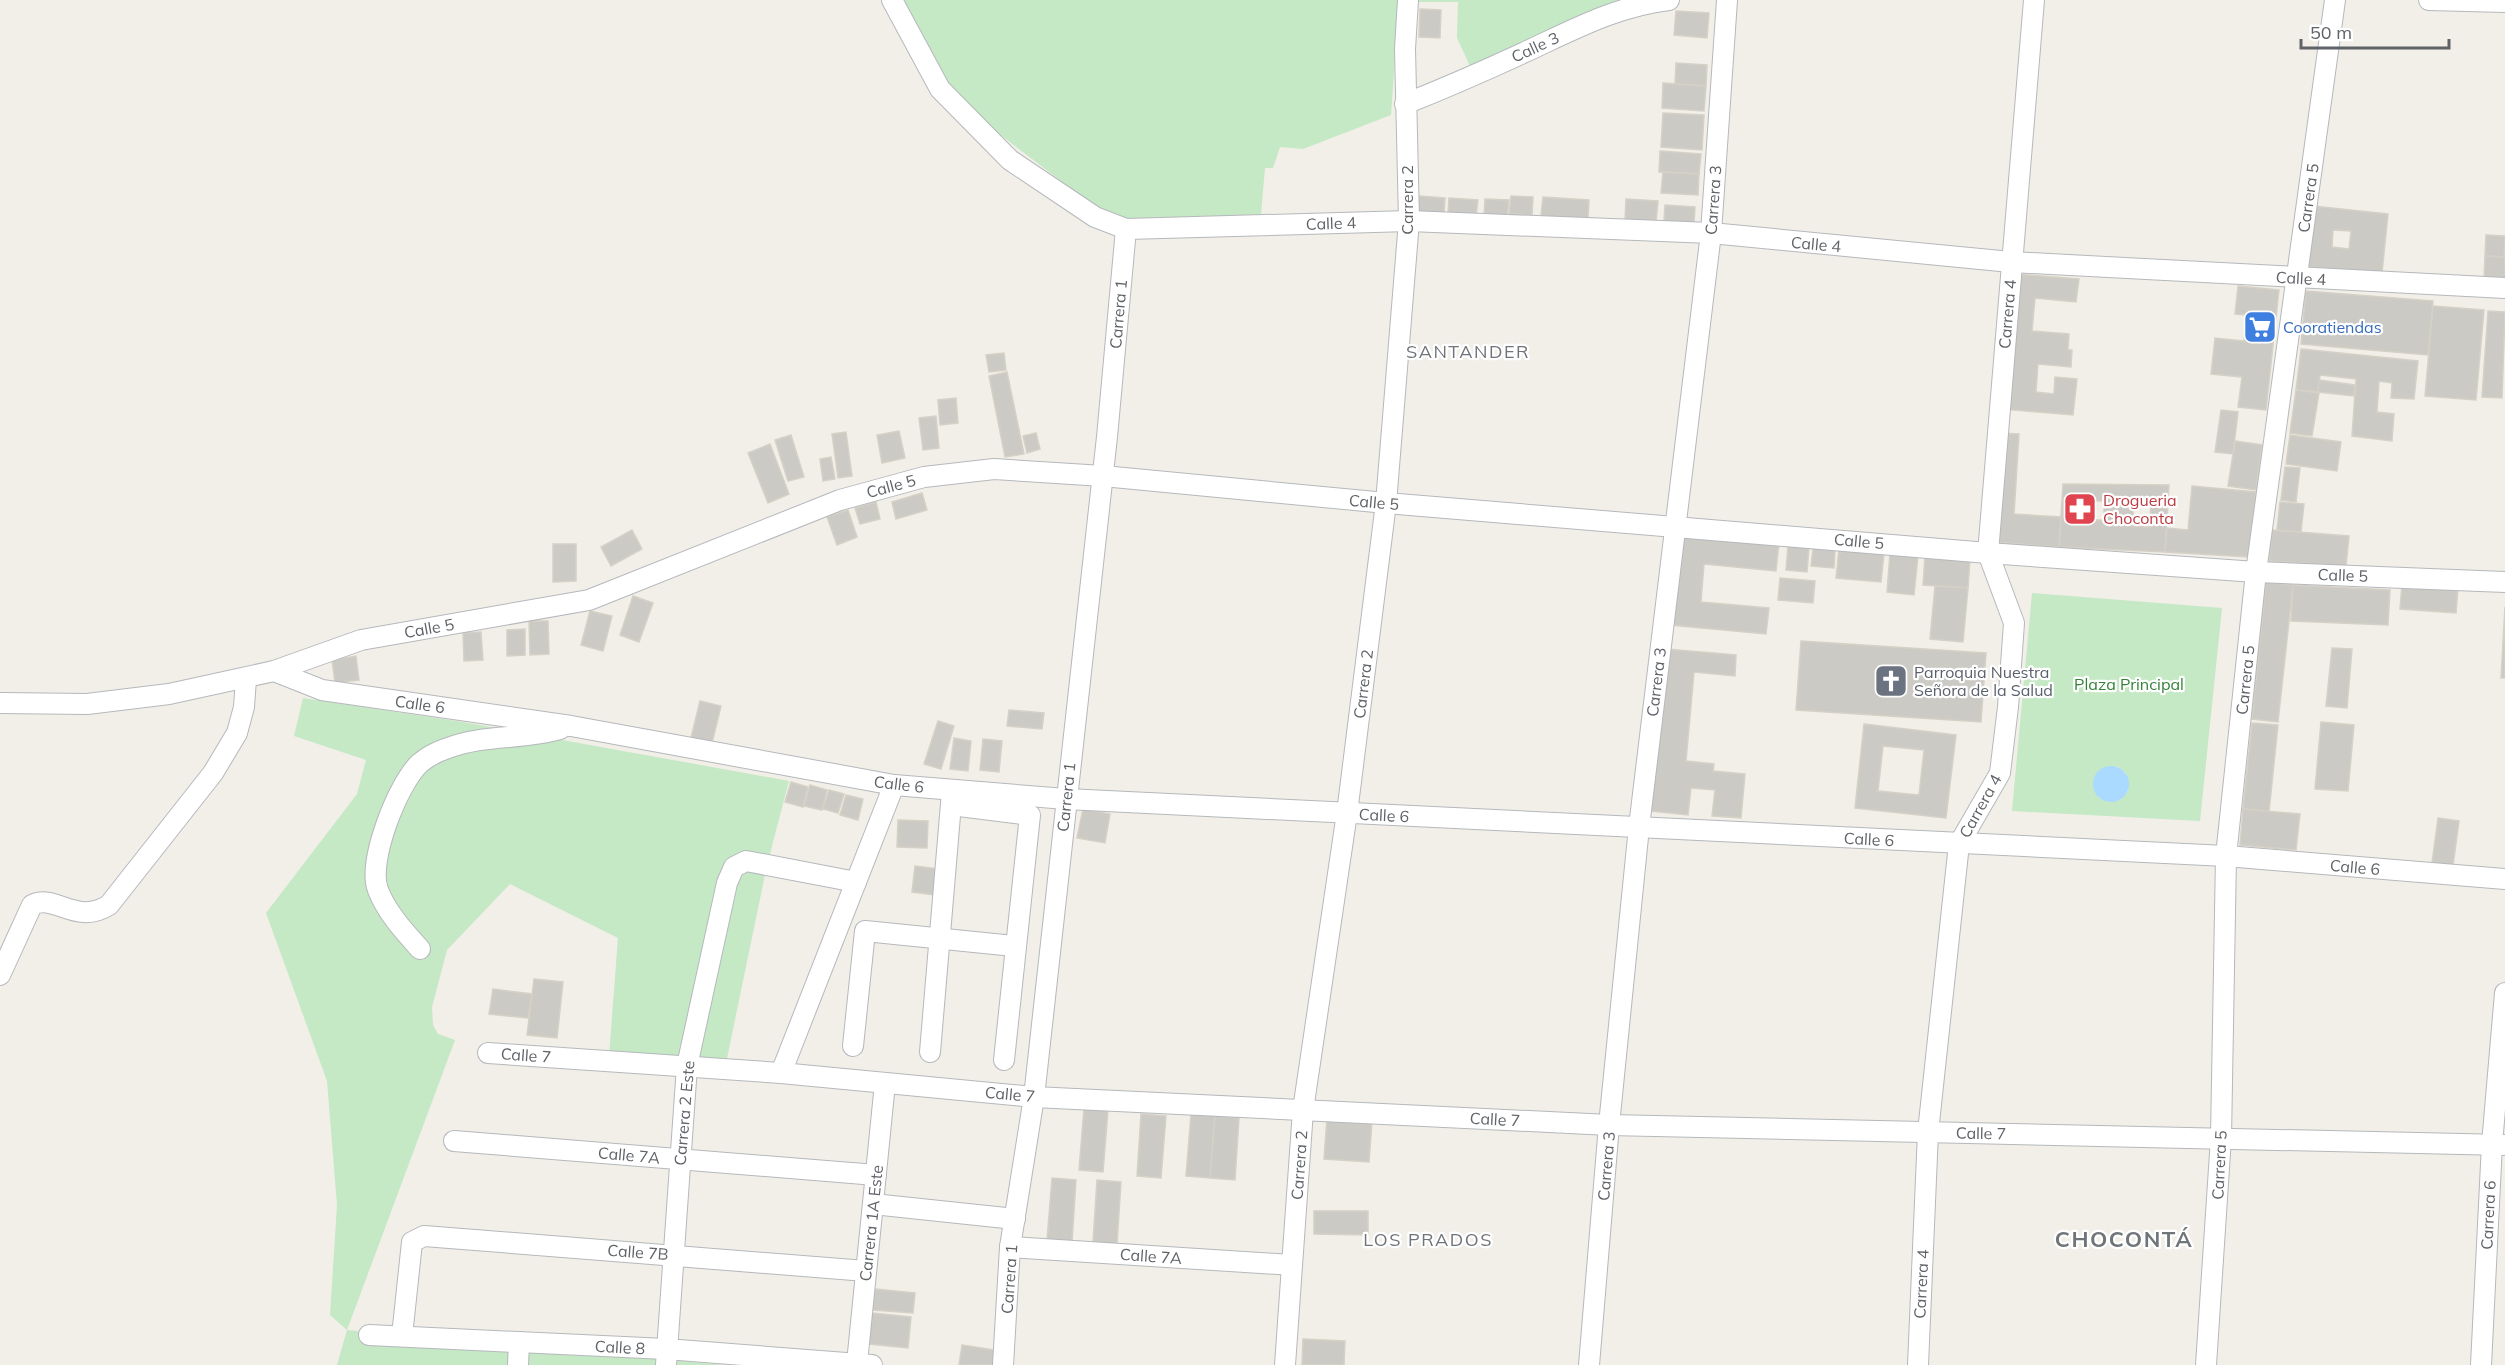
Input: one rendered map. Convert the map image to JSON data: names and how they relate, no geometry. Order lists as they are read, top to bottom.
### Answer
{
  "streets": {
    "street": [
      "Calle 3",
      "Carrera 5",
      "Carrera 2",
      "Carrera 3",
      "Calle 4",
      "Carrera 1",
      "Carrera 4",
      "Calle 5",
      "Calle 6",
      "Calle 7",
      "Carrera 2 Este",
      "Calle 7A",
      "Carrera 6",
      "Carrera 1A Este",
      "Calle 7B",
      "Calle 8"
    ]
  },
  "crossings": [
    ["Calle 3", "Carrera 2"],
    ["Carrera 5", "Calle 4"],
    ["Carrera 5", "Calle 5"],
    ["Carrera 5", "Calle 6"],
    ["Carrera 5", "Calle 7"],
    ["Carrera 2", "Calle 4"],
    ["Carrera 2", "Calle 5"],
    ["Carrera 2", "Calle 6"],
    ["Carrera 2", "Calle 7"],
    ["Carrera 2", "Calle 7A"],
    ["Carrera 3", "Calle 4"],
    ["Carrera 3", "Calle 5"],
    ["Carrera 3", "Calle 6"],
    ["Carrera 3", "Calle 7"],
    ["Calle 4", "Carrera 1"],
    ["Calle 4", "Carrera 4"],
    ["Carrera 1", "Calle 5"],
    ["Carrera 1", "Calle 6"],
    ["Carrera 1", "Calle 7"],
    ["Carrera 1", "Calle 7A"],
    ["Carrera 4", "Calle 5"],
    ["Carrera 4", "Calle 6"],
    ["Carrera 4", "Calle 7"],
    ["Calle 5", "Calle 6"],
    ["Calle 7", "Carrera 2 Este"],
    ["Calle 7", "Carrera 6"],
    ["Calle 7", "Carrera 1A Este"],
    ["Carrera 2 Este", "Calle 7A"],
    ["Carrera 2 Este", "Calle 7B"],
    ["Carrera 2 Este", "Calle 8"],
    ["Calle 7A", "Carrera 1A Este"],
    ["Carrera 1A Este", "Calle 7B"],
    ["Carrera 1A Este", "Calle 8"],
    ["Calle 7B", "Calle 8"]
  ],
  "districts": ["SANTANDER", "LOS PRADOS", "CHOCONTÁ"],
  "parks": ["Plaza Principal"],
  "places": {
    "supermarket": ["Cooratiendas"],
    "pharmacy": ["Drogueria Choconta"],
    "church": ["Parroquia Nuestra Señora de la Salud"]
  },
  "scale_bar": "50 m"
}
